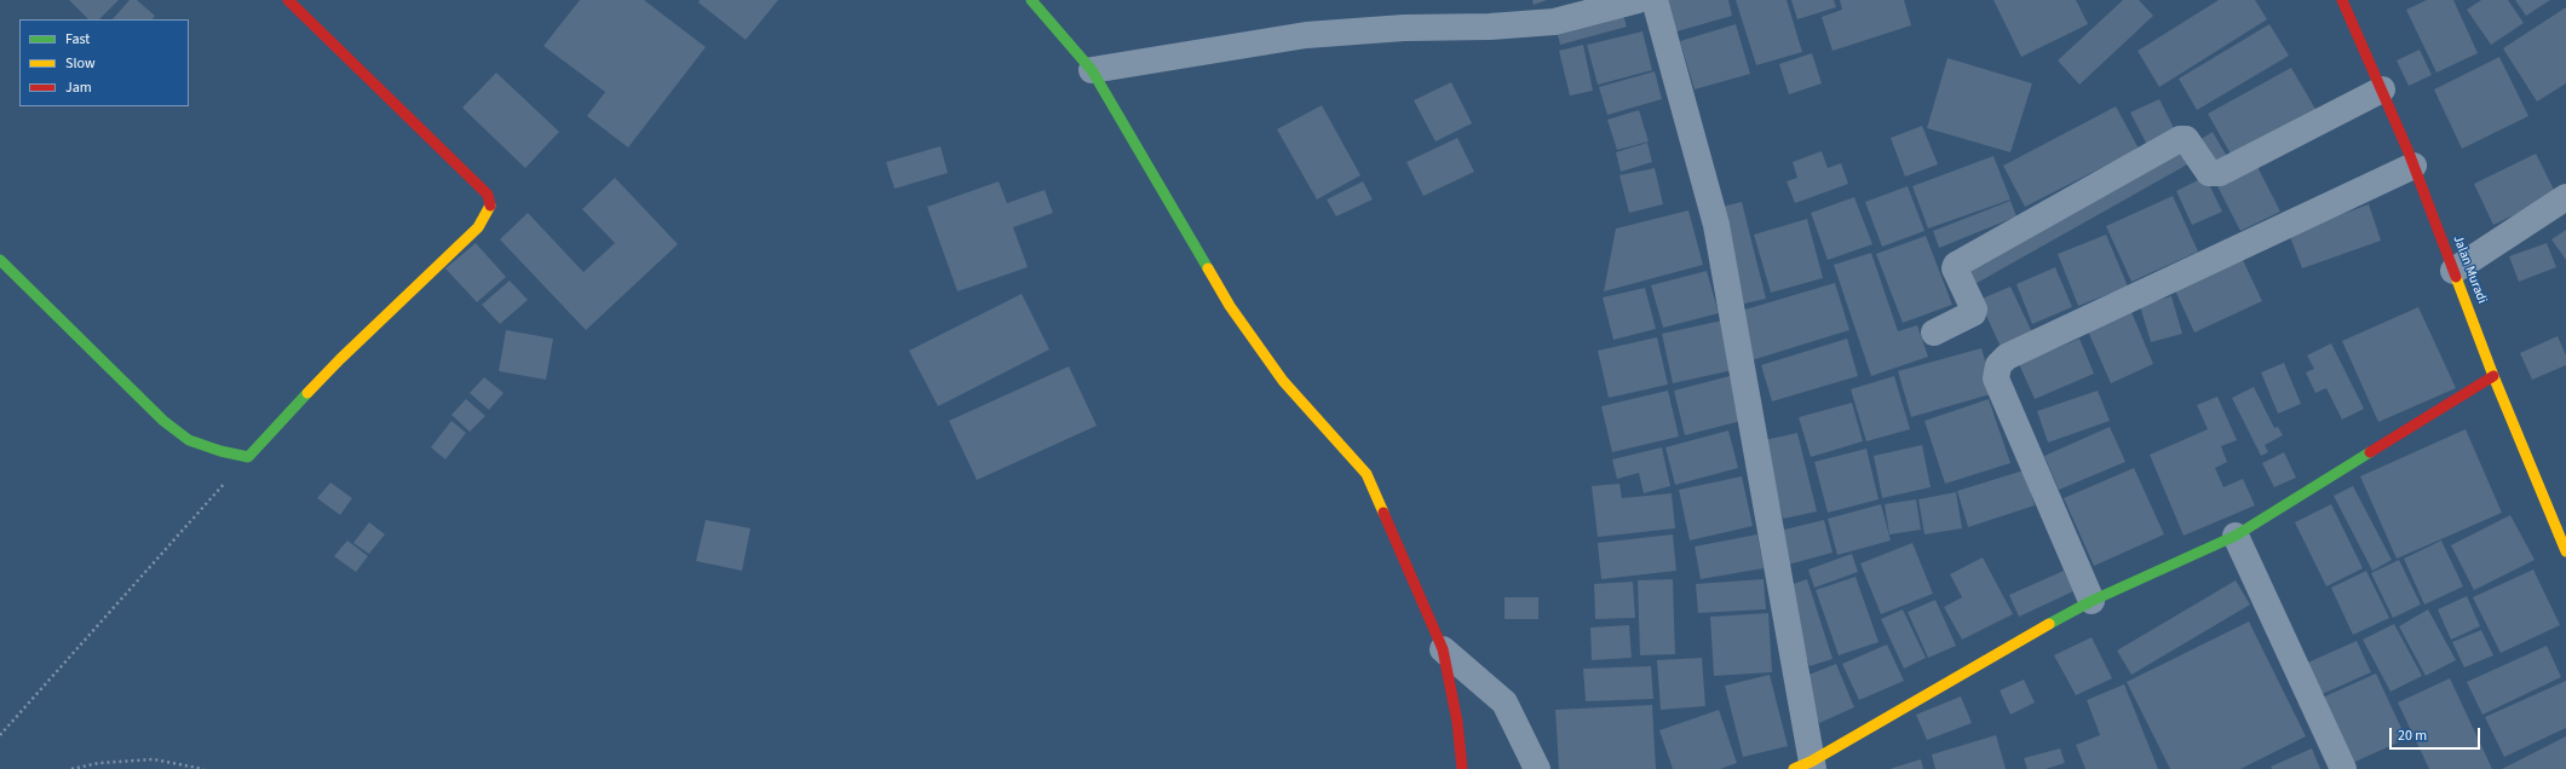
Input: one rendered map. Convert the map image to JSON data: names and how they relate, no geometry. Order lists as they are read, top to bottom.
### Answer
{
  "streets": {
    "main road": ["Jalan Muradi"]
  },
  "legend": ["Fast", "Slow", "Jam"],
  "scale_bar": "20 m"
}
